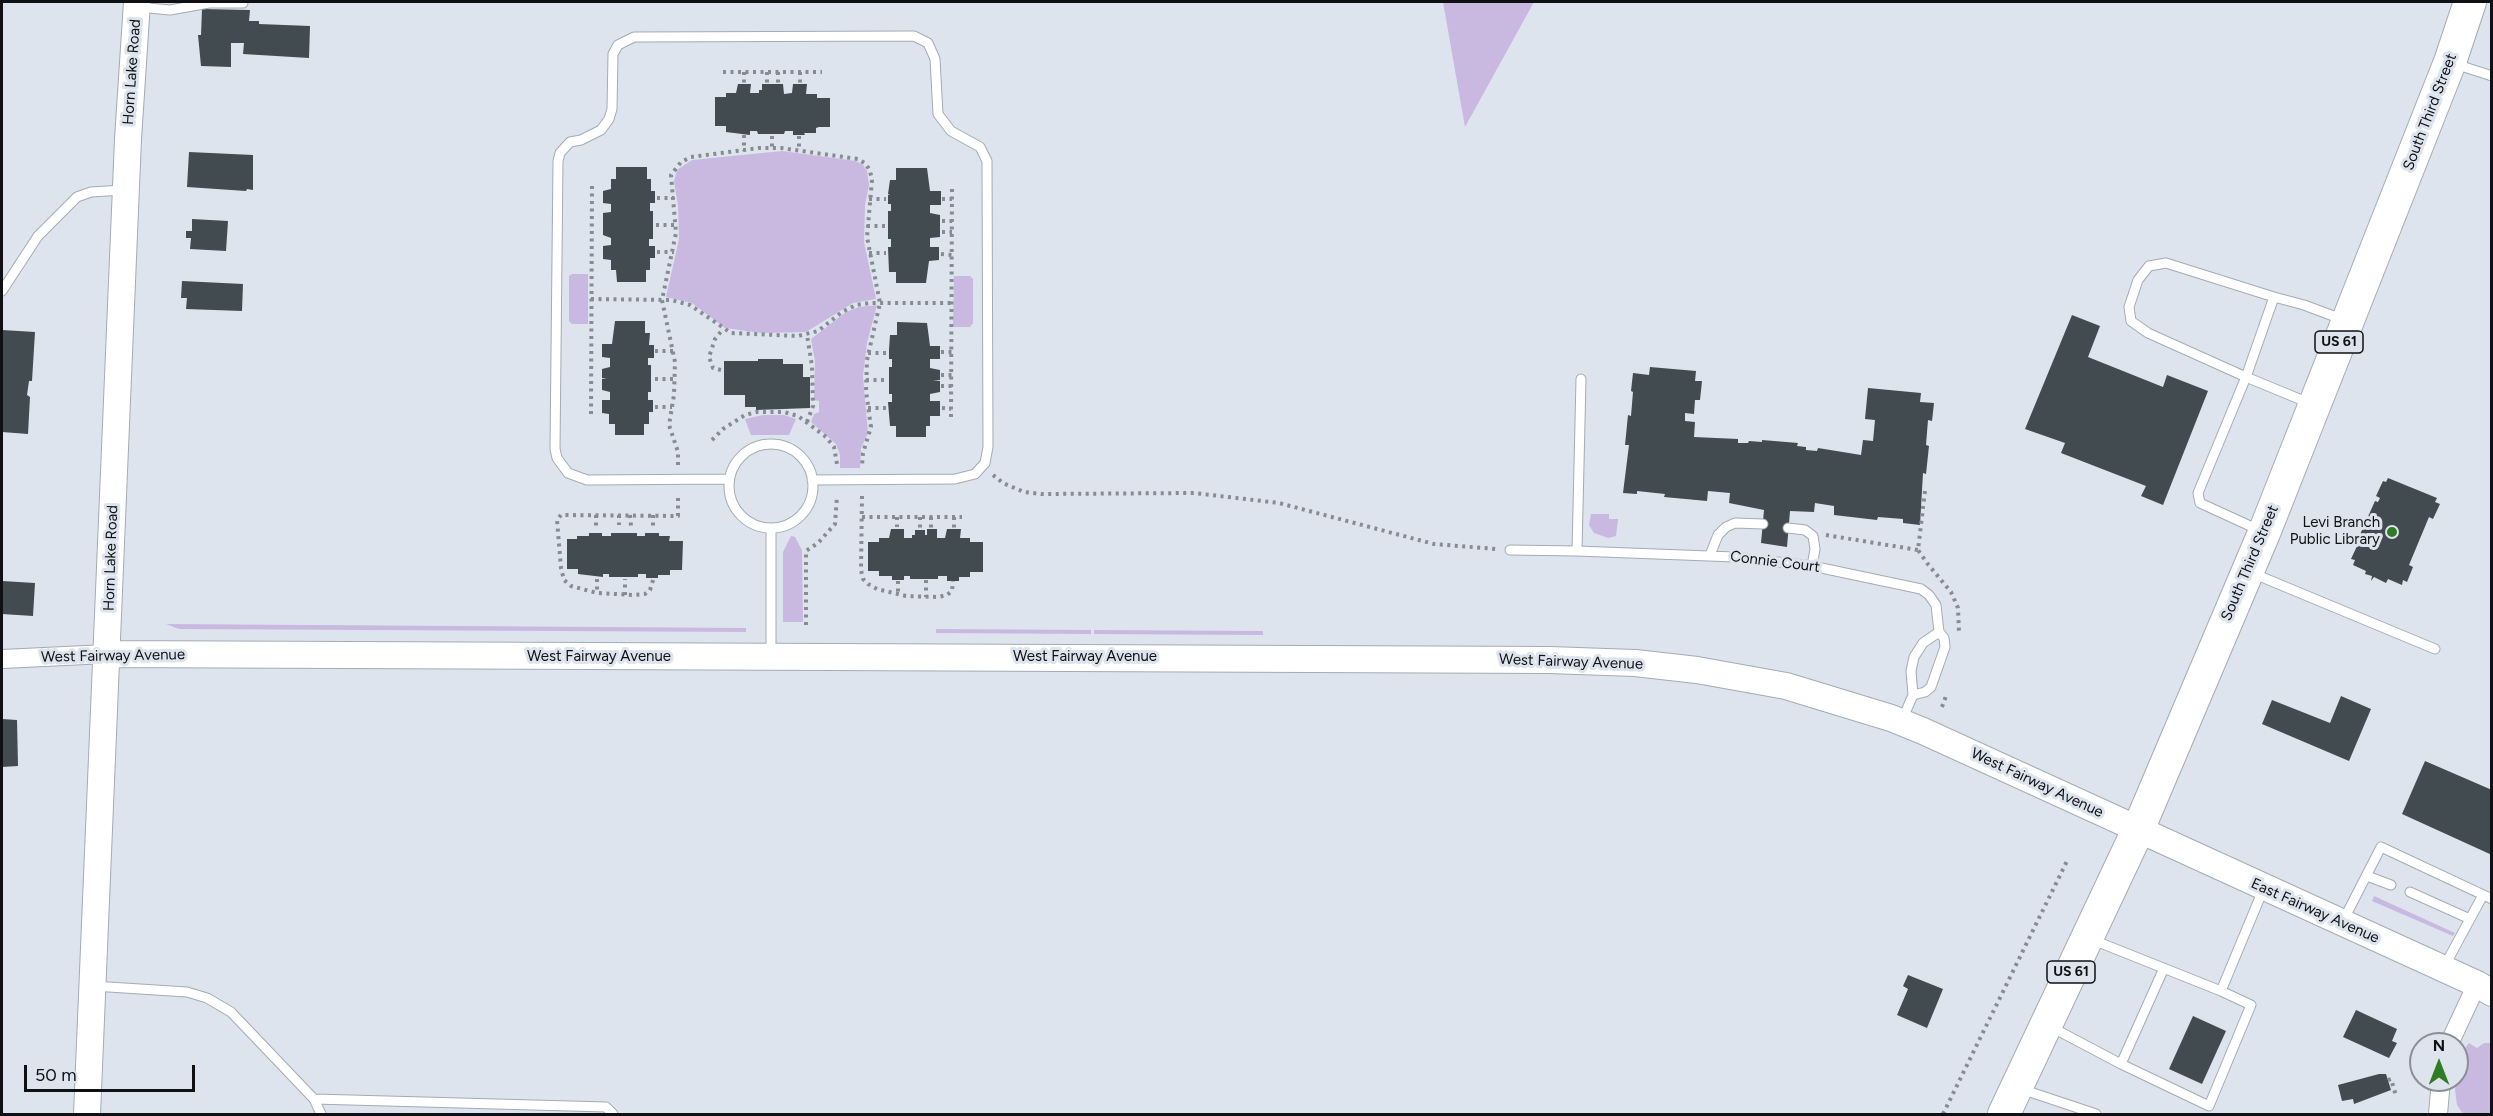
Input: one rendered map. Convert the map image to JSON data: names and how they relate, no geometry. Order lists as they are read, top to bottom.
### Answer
{
  "streets": {
    "highway": ["South Third Street", "US 61"],
    "street": ["Horn Lake Road", "West Fairway Avenue", "East Fairway Avenue"],
    "lane": ["Connie Court"]
  },
  "crossings": [
    ["Horn Lake Road", "West Fairway Avenue"],
    ["South Third Street", "West Fairway Avenue"],
    ["South Third Street", "East Fairway Avenue"],
    ["Connie Court", "West Fairway Avenue"],
    ["West Fairway Avenue", "East Fairway Avenue"]
  ],
  "places": ["Levi Branch Public Library"],
  "scale_bar": "50 m",
  "north": "top"
}
